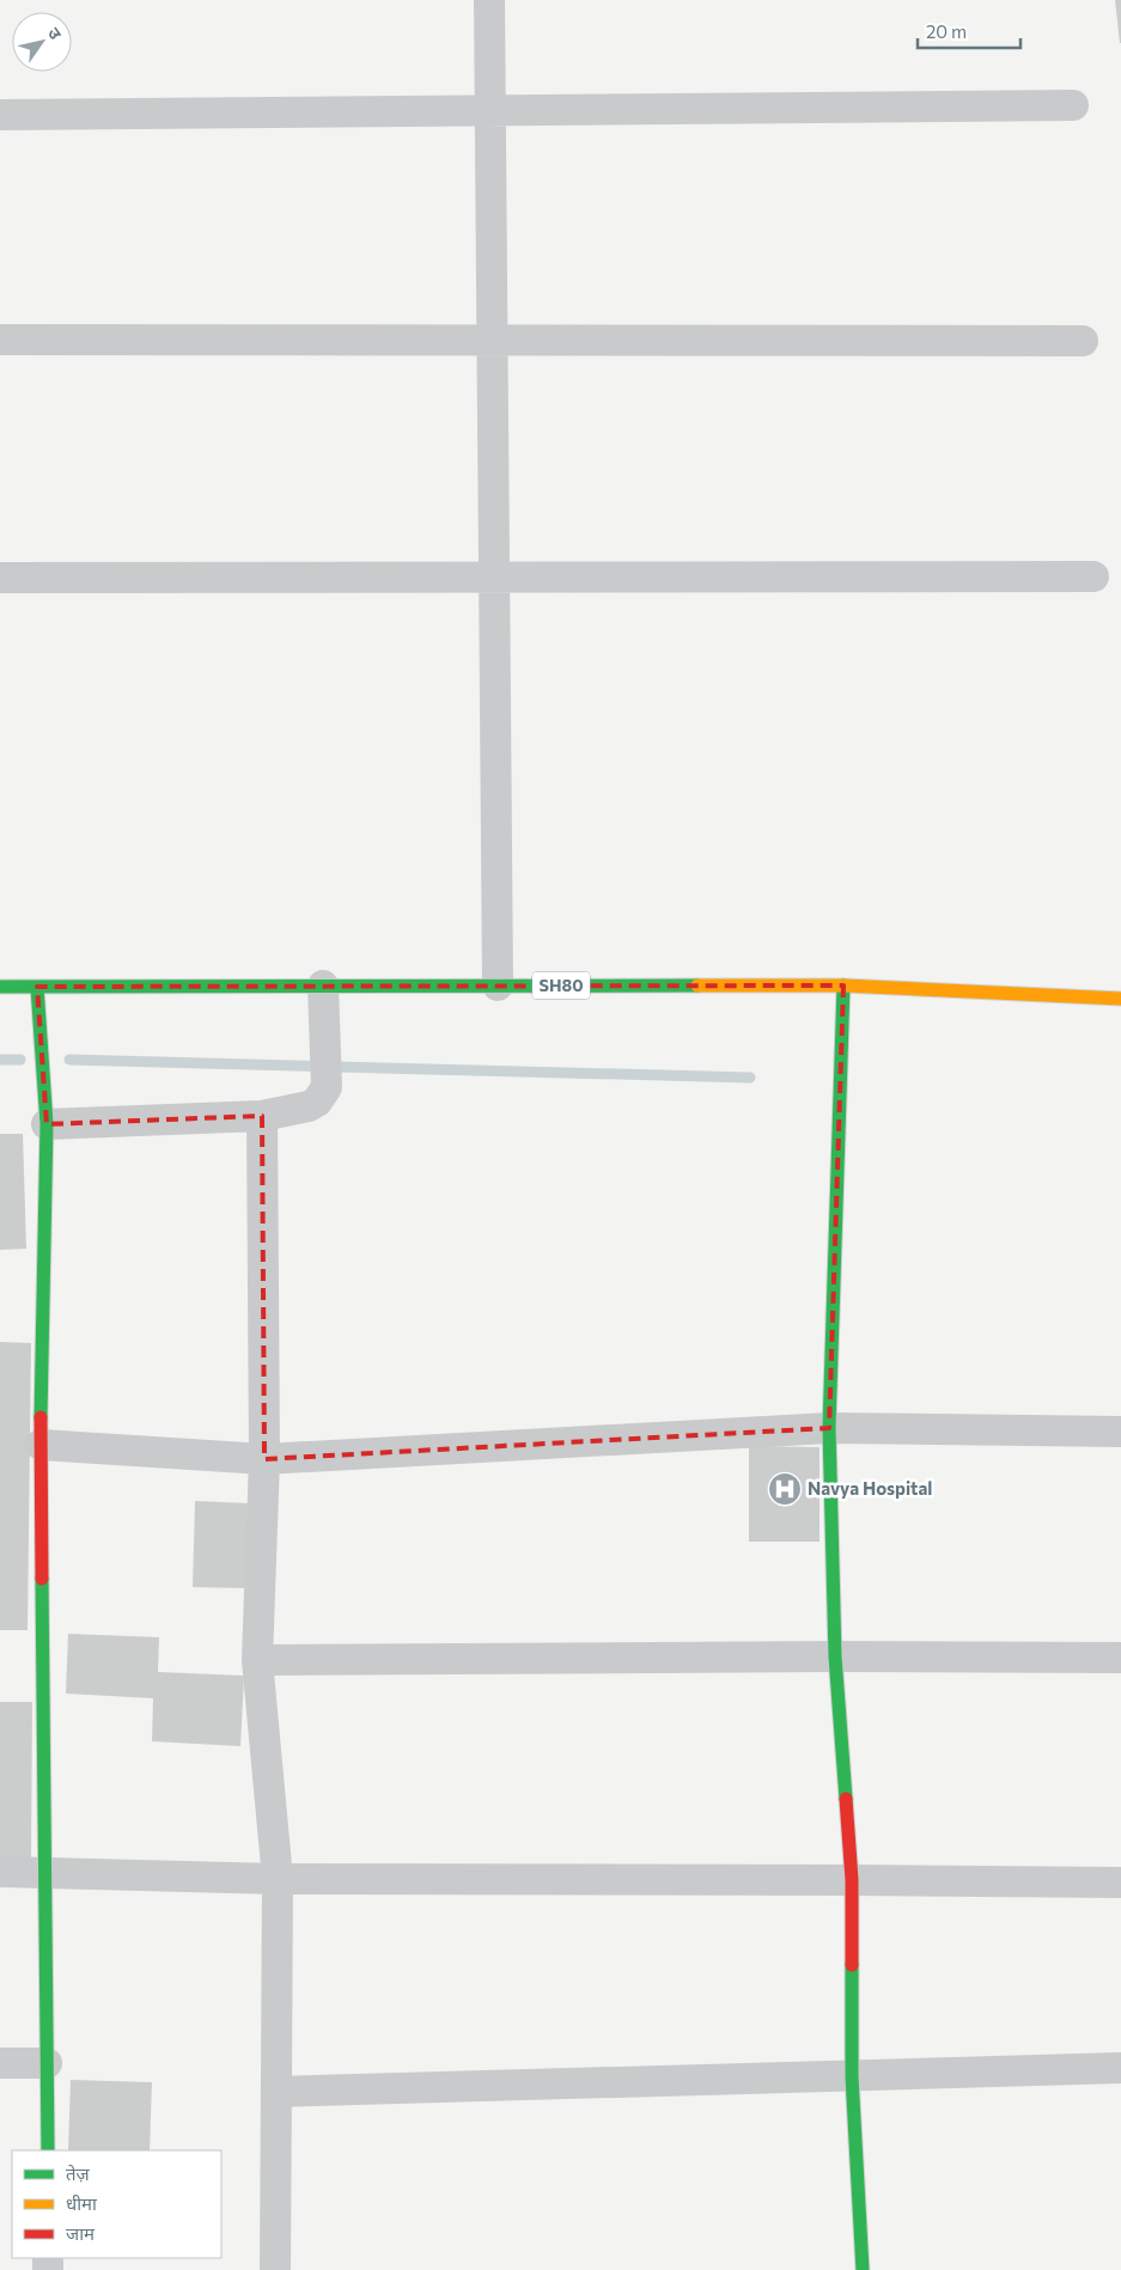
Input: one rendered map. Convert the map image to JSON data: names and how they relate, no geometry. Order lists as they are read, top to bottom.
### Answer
{
  "streets": {
    "street": ["SH80"]
  },
  "places": {
    "hospital": ["Navya Hospital"]
  },
  "legend": ["तेज़", "धीमा", "जाम"],
  "scale_bar": "20 m",
  "north": "top right"
}
